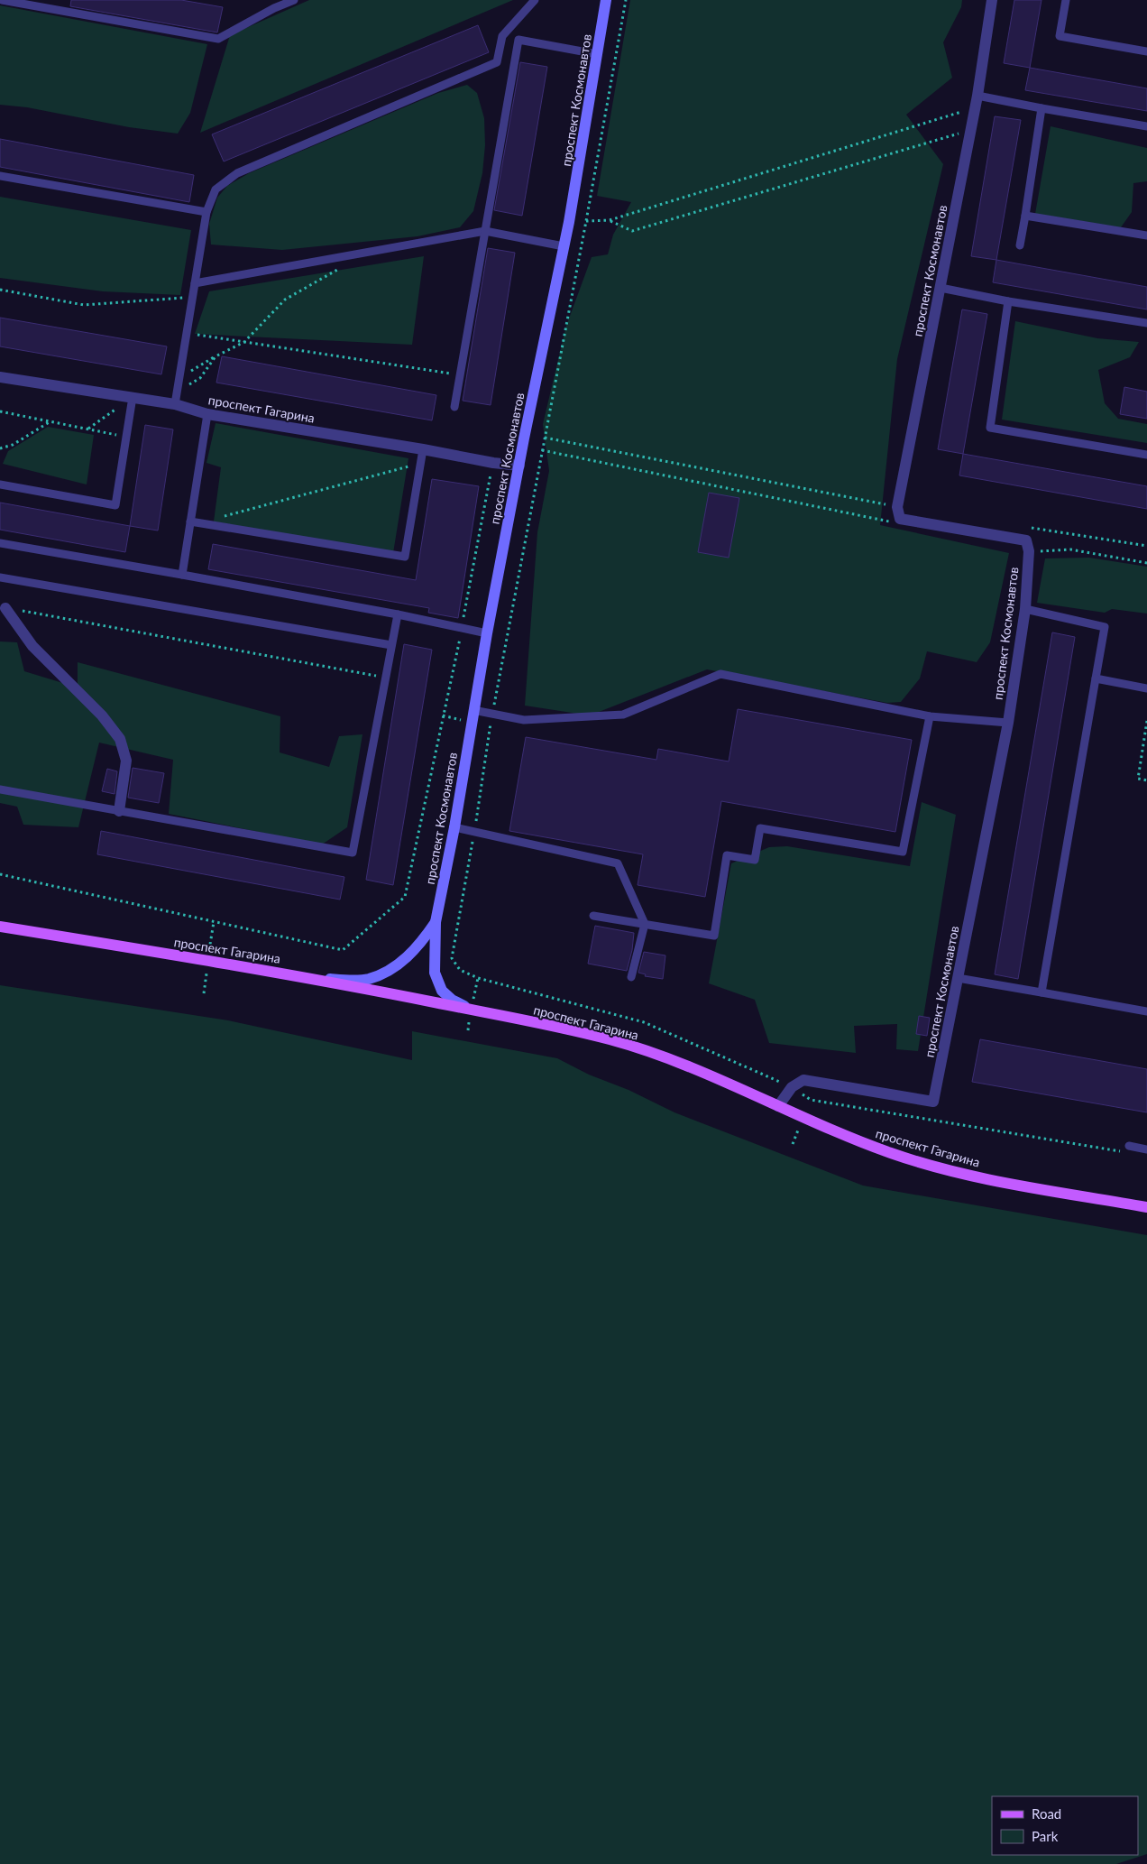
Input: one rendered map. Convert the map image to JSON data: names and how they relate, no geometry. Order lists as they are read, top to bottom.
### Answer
{
  "streets": {
    "main road": ["проспект Космонавтов", "проспект Гагарина"]
  },
  "crossings": [
    ["проспект Космонавтов", "проспект Гагарина"]
  ],
  "legend": ["Road", "Park"]
}
